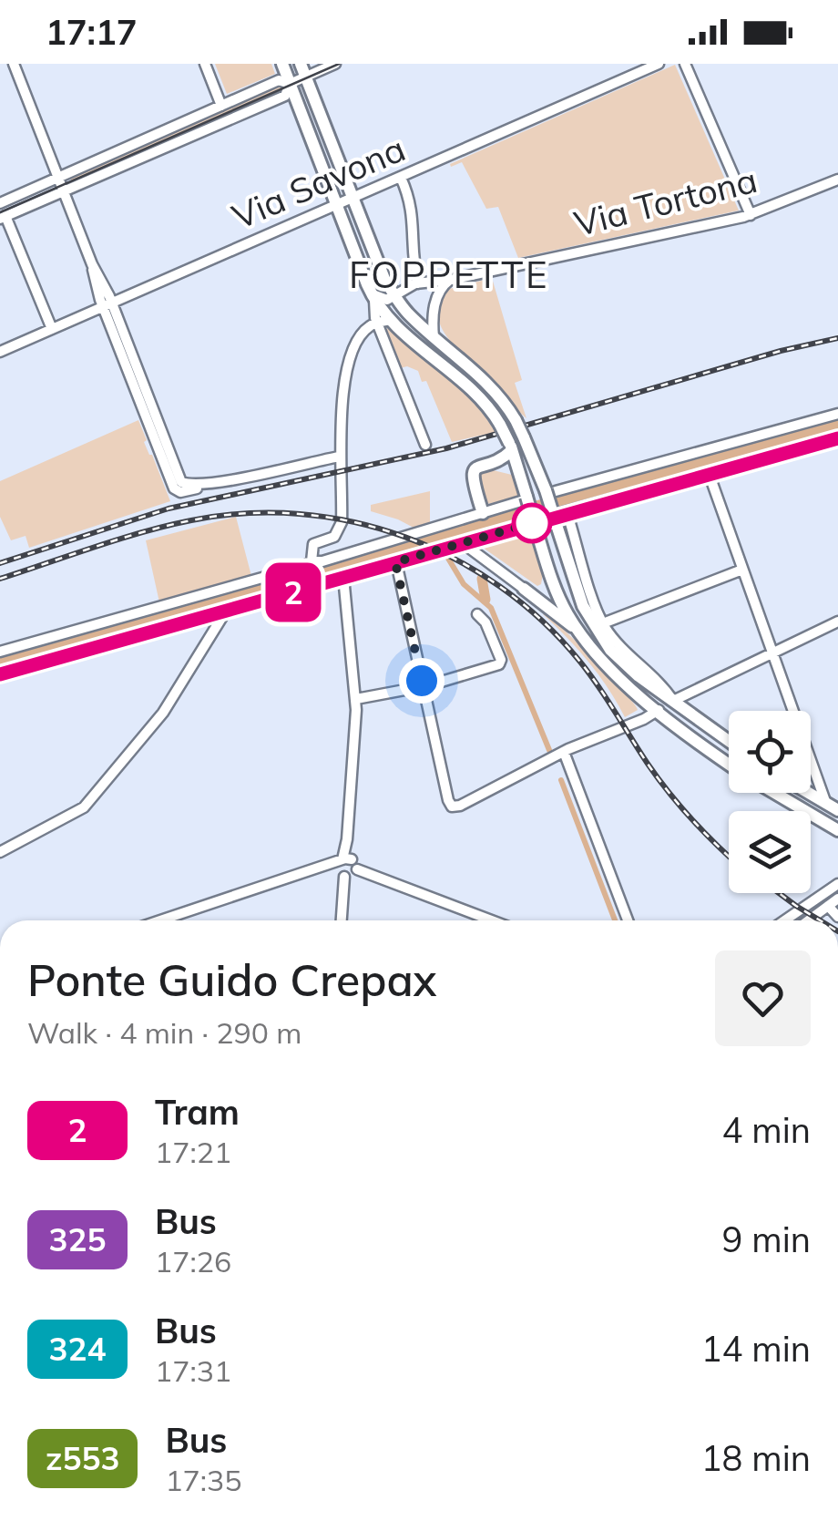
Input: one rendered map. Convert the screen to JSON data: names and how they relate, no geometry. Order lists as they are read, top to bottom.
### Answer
{
  "streets": {
    "street": ["Via Savona", "Via Tortona"]
  },
  "districts": ["FOPPETTE"],
  "lines": ["tram line 2"],
  "page": {
    "status": "17:17",
    "on_map": "2",
    "heading": ["Ponte Guido Crepax", "Walk · 4 min · 290 m"],
    "list": [
      {
        "mark": "2",
        "name": "Tram",
        "note": "17:21",
        "value": "4 min"
      },
      {
        "mark": "325",
        "name": "Bus",
        "note": "17:26",
        "value": "9 min"
      },
      {
        "mark": "324",
        "name": "Bus",
        "note": "17:31",
        "value": "14 min"
      },
      {
        "mark": "z553",
        "name": "Bus",
        "note": "17:35",
        "value": "18 min"
      }
    ]
  }
}
